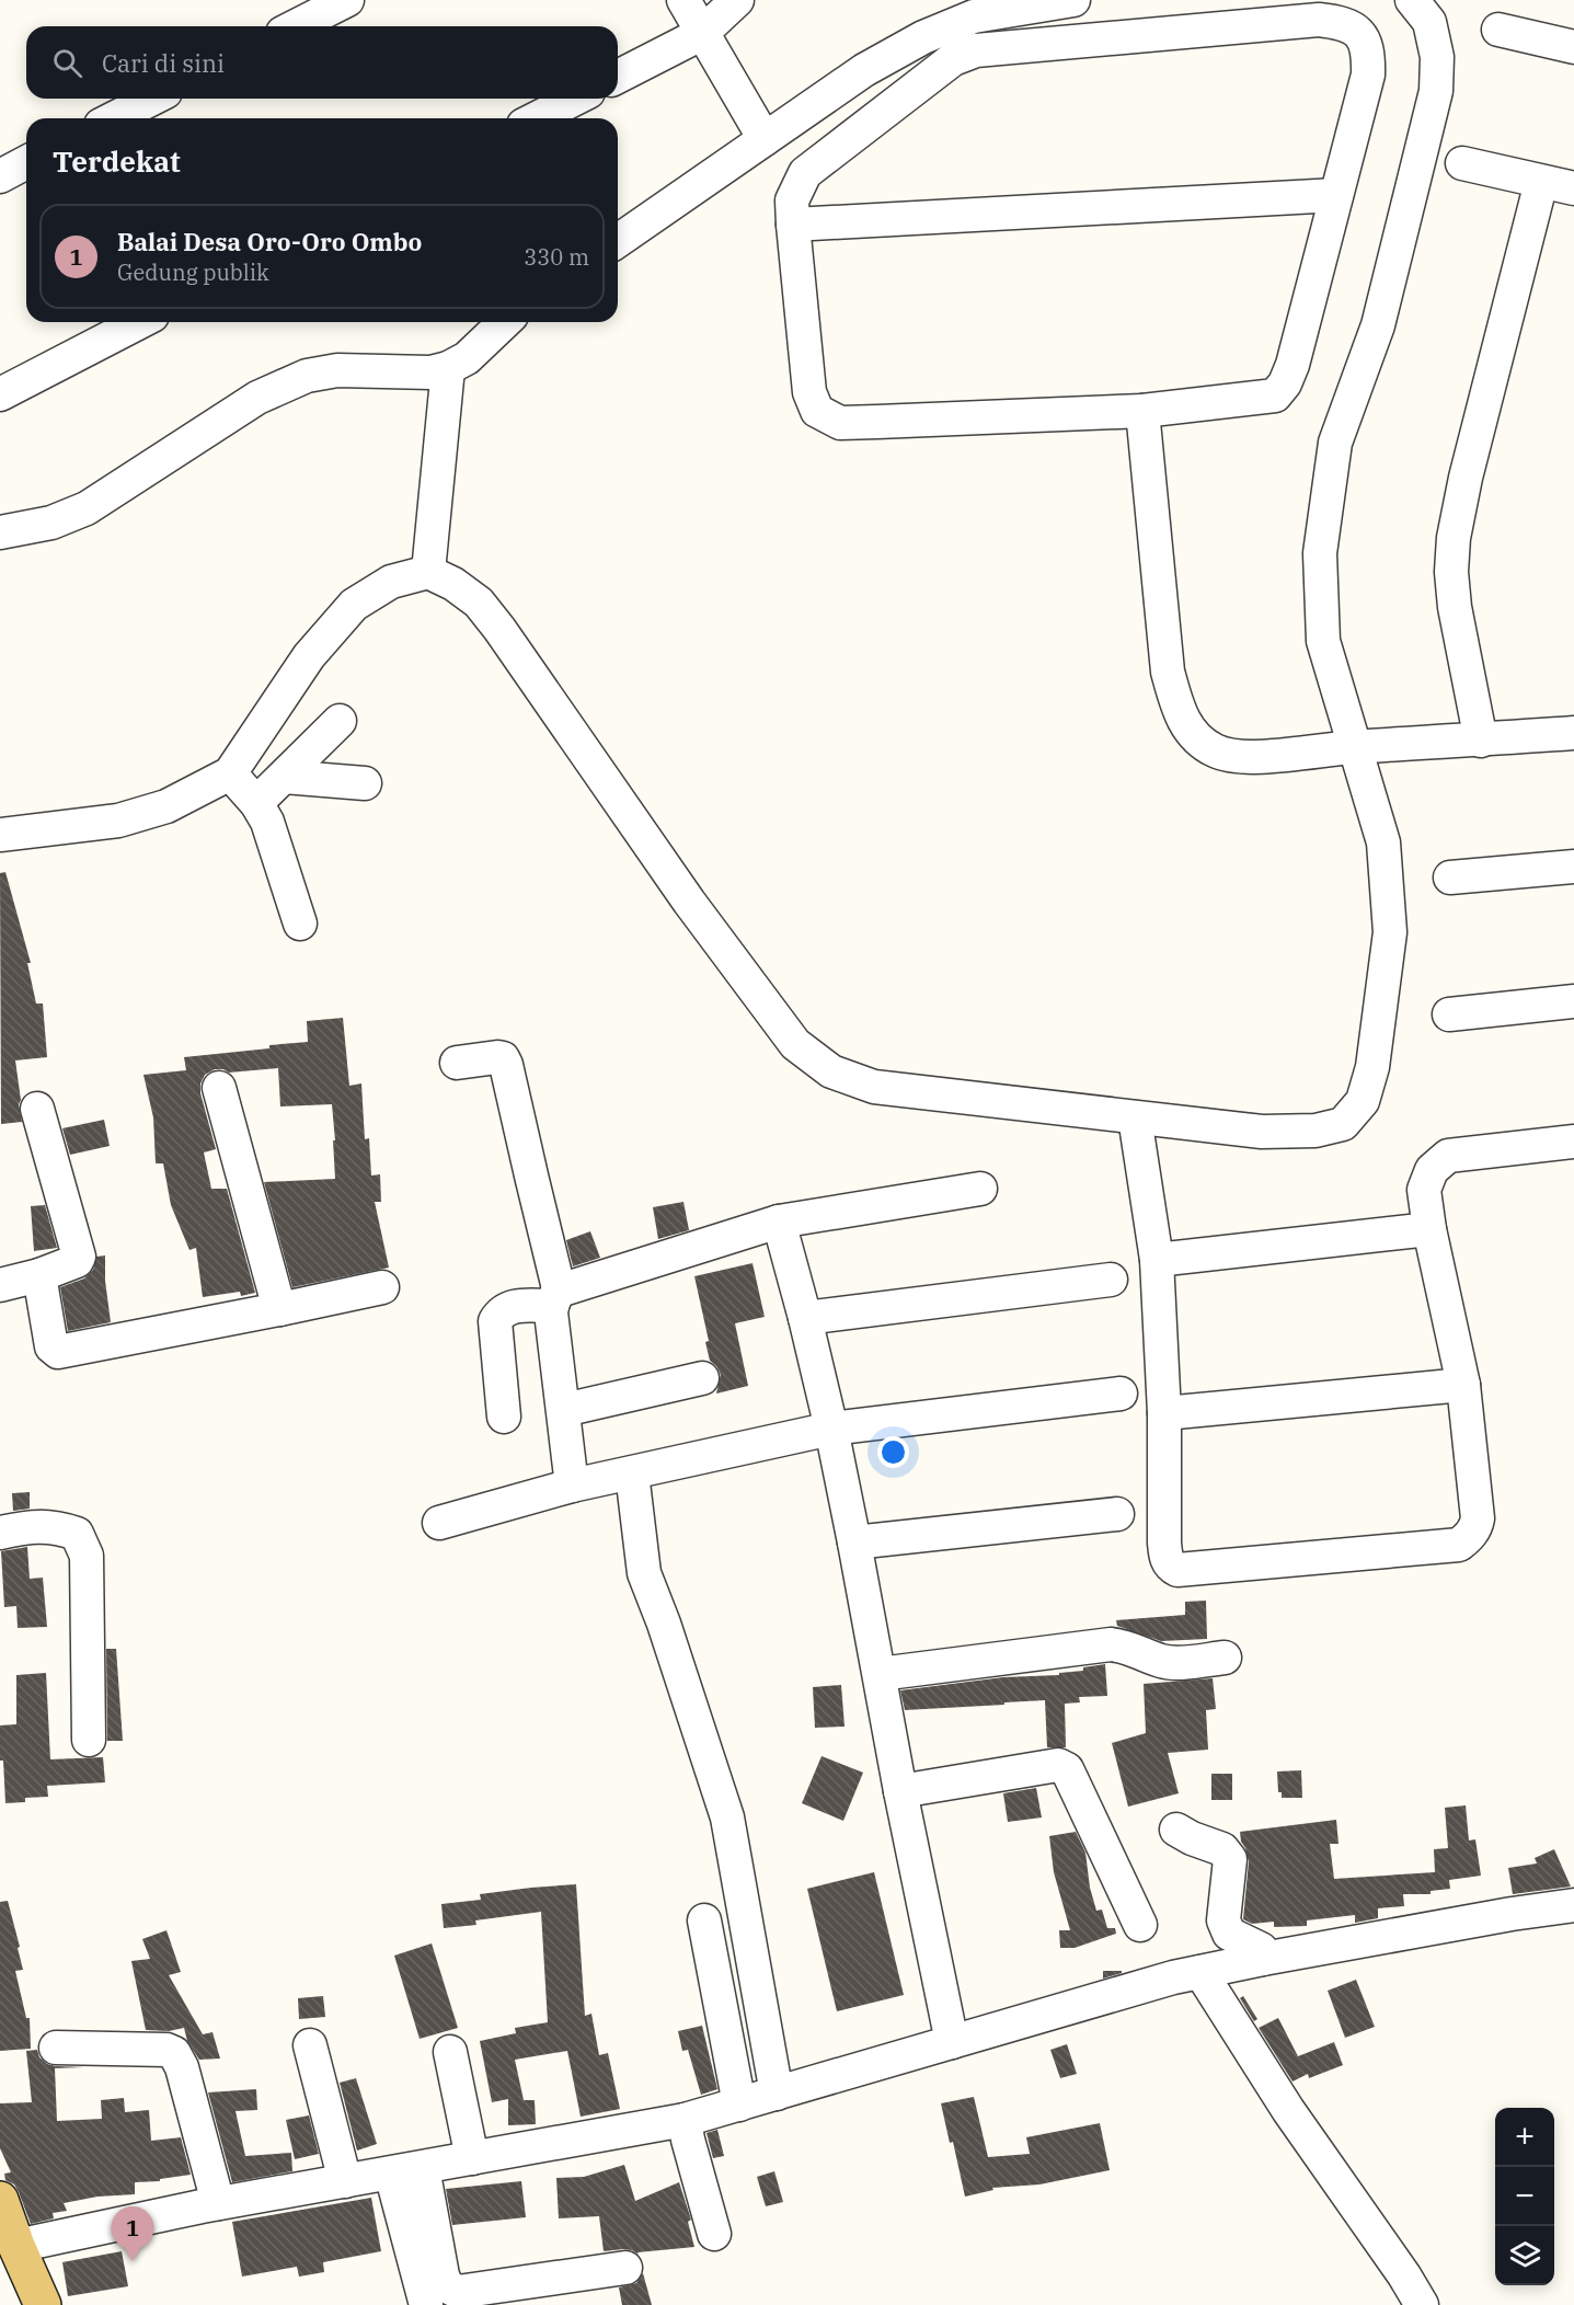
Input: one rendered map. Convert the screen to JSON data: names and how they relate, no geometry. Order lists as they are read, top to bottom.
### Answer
{
  "page": {
    "search": "Cari di sini",
    "heading": "Terdekat",
    "list": [
      {
        "mark": "1",
        "name": "Balai Desa Oro-Oro Ombo",
        "note": "Gedung publik",
        "value": "330 m"
      }
    ],
    "map_buttons": ["+", "−"],
    "pins": "1"
  }
}
